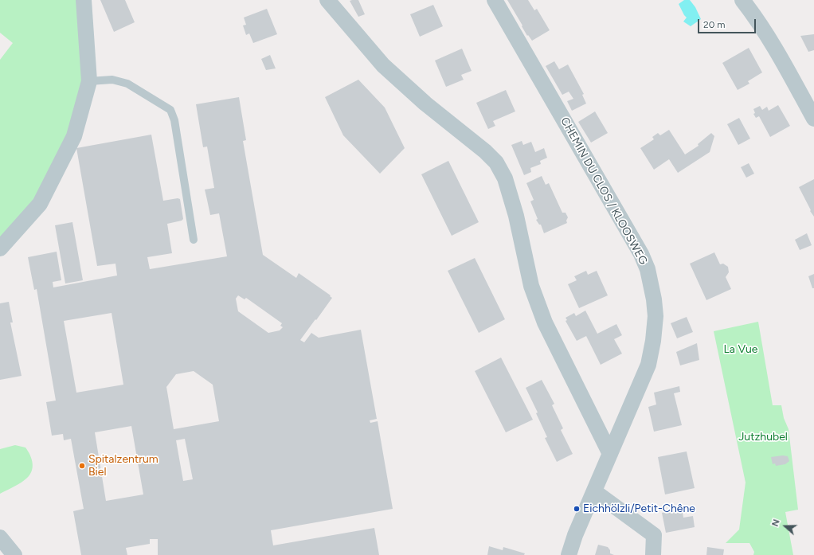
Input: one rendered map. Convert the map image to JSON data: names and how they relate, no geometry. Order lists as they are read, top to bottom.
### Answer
{
  "streets": {
    "street": ["CHEMIN DU CLOS / KLOOSWEG"]
  },
  "parks": ["La Vue", "Jutzhubel"],
  "places": ["Spitalzentrum Biel", "Eichhölzli/Petit-Chêne"],
  "scale_bar": "20 m",
  "north": "left"
}
